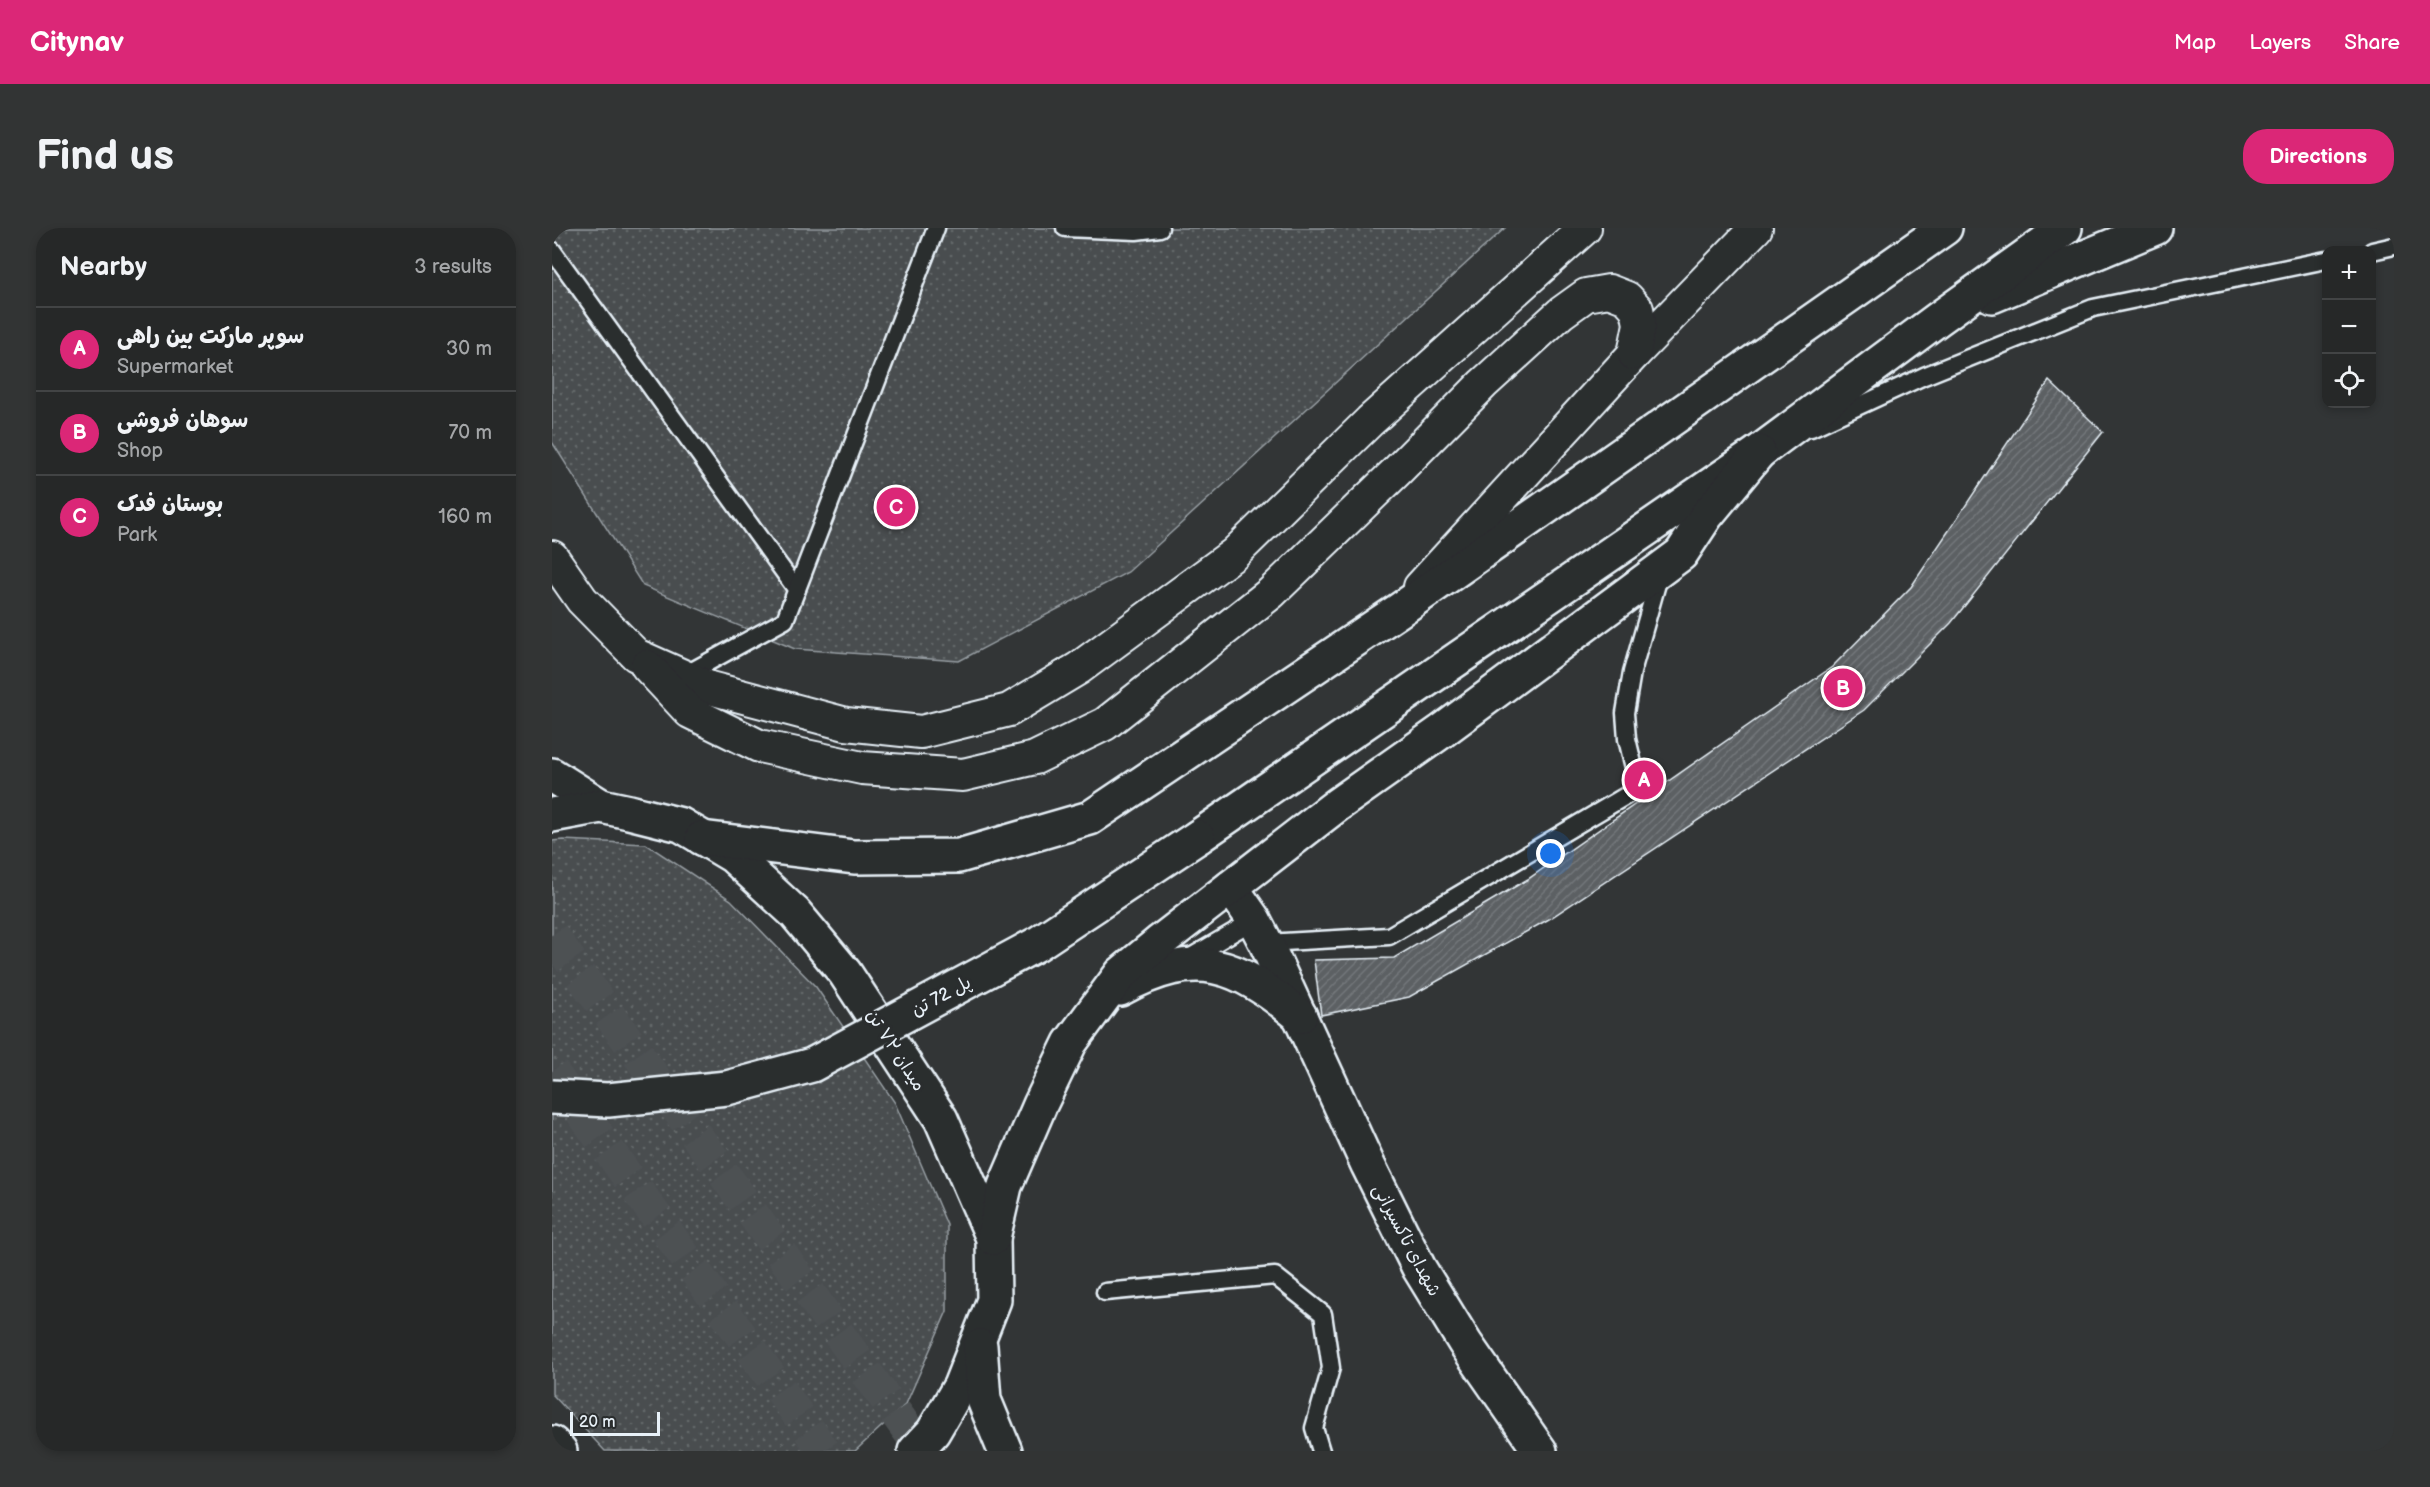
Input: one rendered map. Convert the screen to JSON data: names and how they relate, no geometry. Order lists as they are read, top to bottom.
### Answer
{
  "streets": {
    "main road": ["پل 72 تن", "میدان ۷۲ تن", "شهدای تاکسیرانی"]
  },
  "scale_bar": "20 m",
  "page": {
    "header": "Citynav",
    "nav": ["Map", "Layers", "Share"],
    "buttons": "Directions",
    "title": "Find us",
    "heading": ["Nearby", "3 results"],
    "map_buttons": ["+", "−"],
    "list": [
      {
        "mark": "A",
        "name": "سوپر مارکت بین راهی",
        "note": "Supermarket",
        "value": "30 m"
      },
      {
        "mark": "B",
        "name": "سوهان فروشی",
        "note": "Shop",
        "value": "70 m"
      },
      {
        "mark": "C",
        "name": "بوستان فدک",
        "note": "Park",
        "value": "160 m"
      }
    ],
    "pins": ["C", "B", "A"],
    "scale": "20 m"
  }
}
